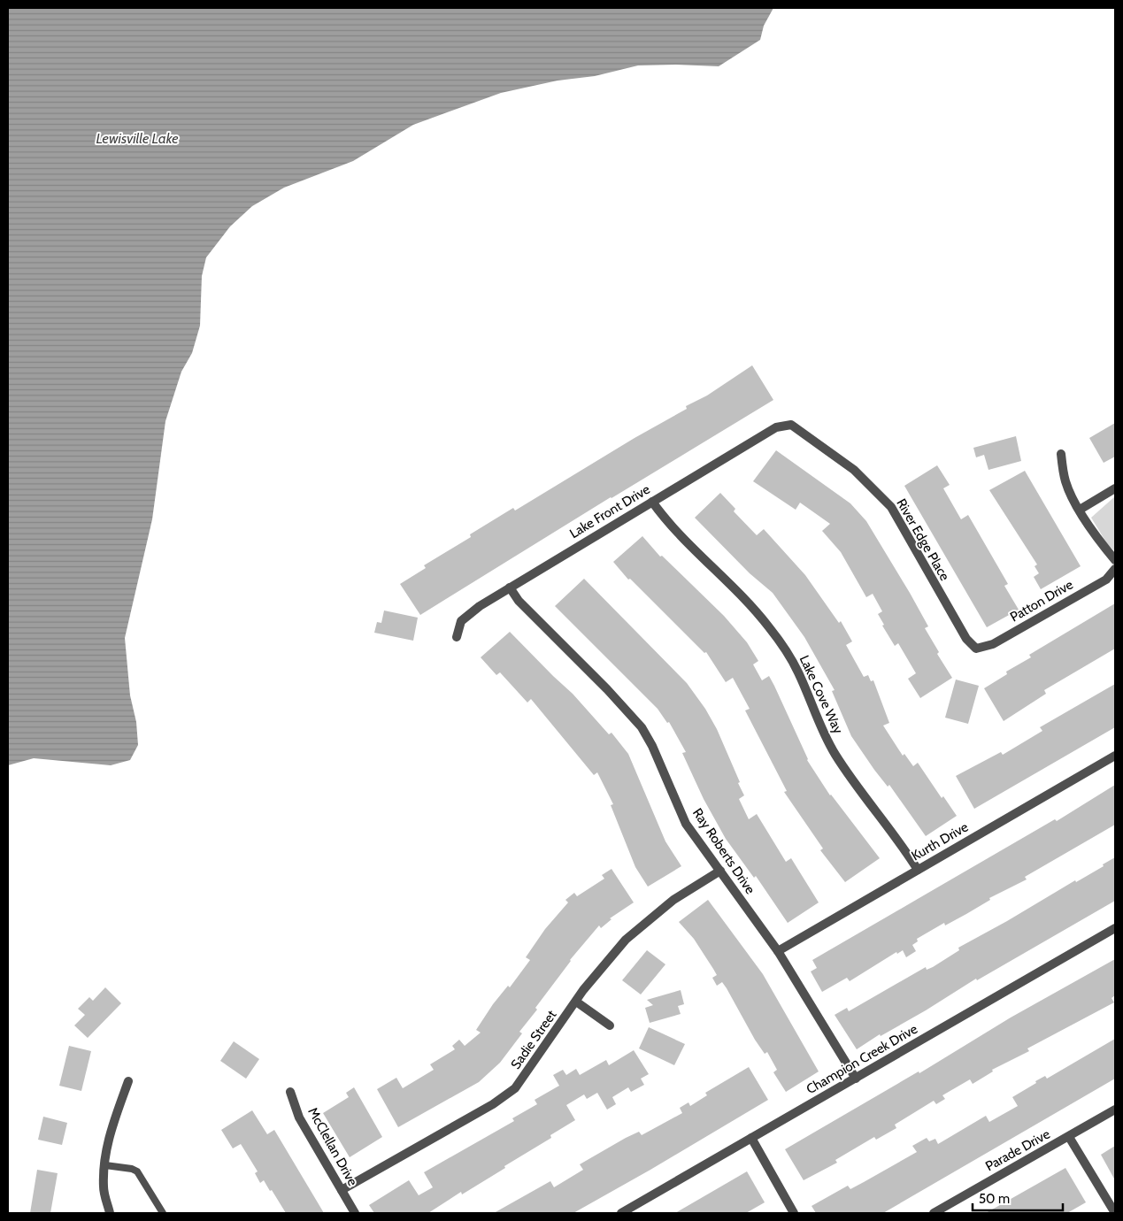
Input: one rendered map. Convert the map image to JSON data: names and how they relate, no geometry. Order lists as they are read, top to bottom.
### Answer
{
  "streets": {
    "street": [
      "Lake Front Drive",
      "River Edge Place",
      "Patton Drive",
      "Lake Cove Way",
      "Kurth Drive",
      "Ray Roberts Drive",
      "Sadie Street",
      "Champion Creek Drive",
      "McClellan Drive",
      "Parade Drive"
    ]
  },
  "crossings": [
    ["Lake Front Drive", "River Edge Place"],
    ["Lake Front Drive", "Lake Cove Way"],
    ["Lake Front Drive", "Ray Roberts Drive"],
    ["River Edge Place", "Patton Drive"],
    ["Lake Cove Way", "Kurth Drive"],
    ["Kurth Drive", "Ray Roberts Drive"],
    ["Ray Roberts Drive", "Sadie Street"],
    ["Ray Roberts Drive", "Champion Creek Drive"],
    ["Sadie Street", "McClellan Drive"]
  ],
  "water": ["Lewisville Lake"],
  "scale_bar": "50 m"
}
